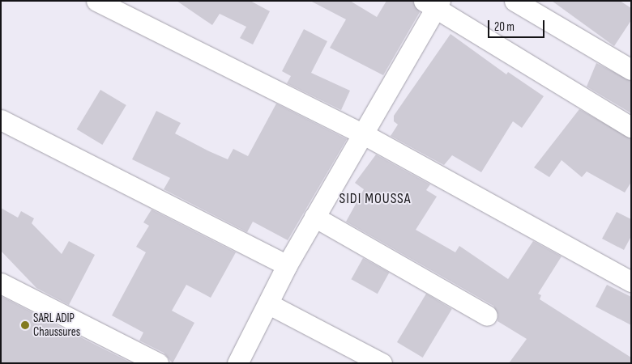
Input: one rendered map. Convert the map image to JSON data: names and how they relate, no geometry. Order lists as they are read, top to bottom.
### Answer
{
  "districts": ["SIDI MOUSSA"],
  "places": ["SARL ADIP Chaussures"],
  "scale_bar": "20 m"
}
